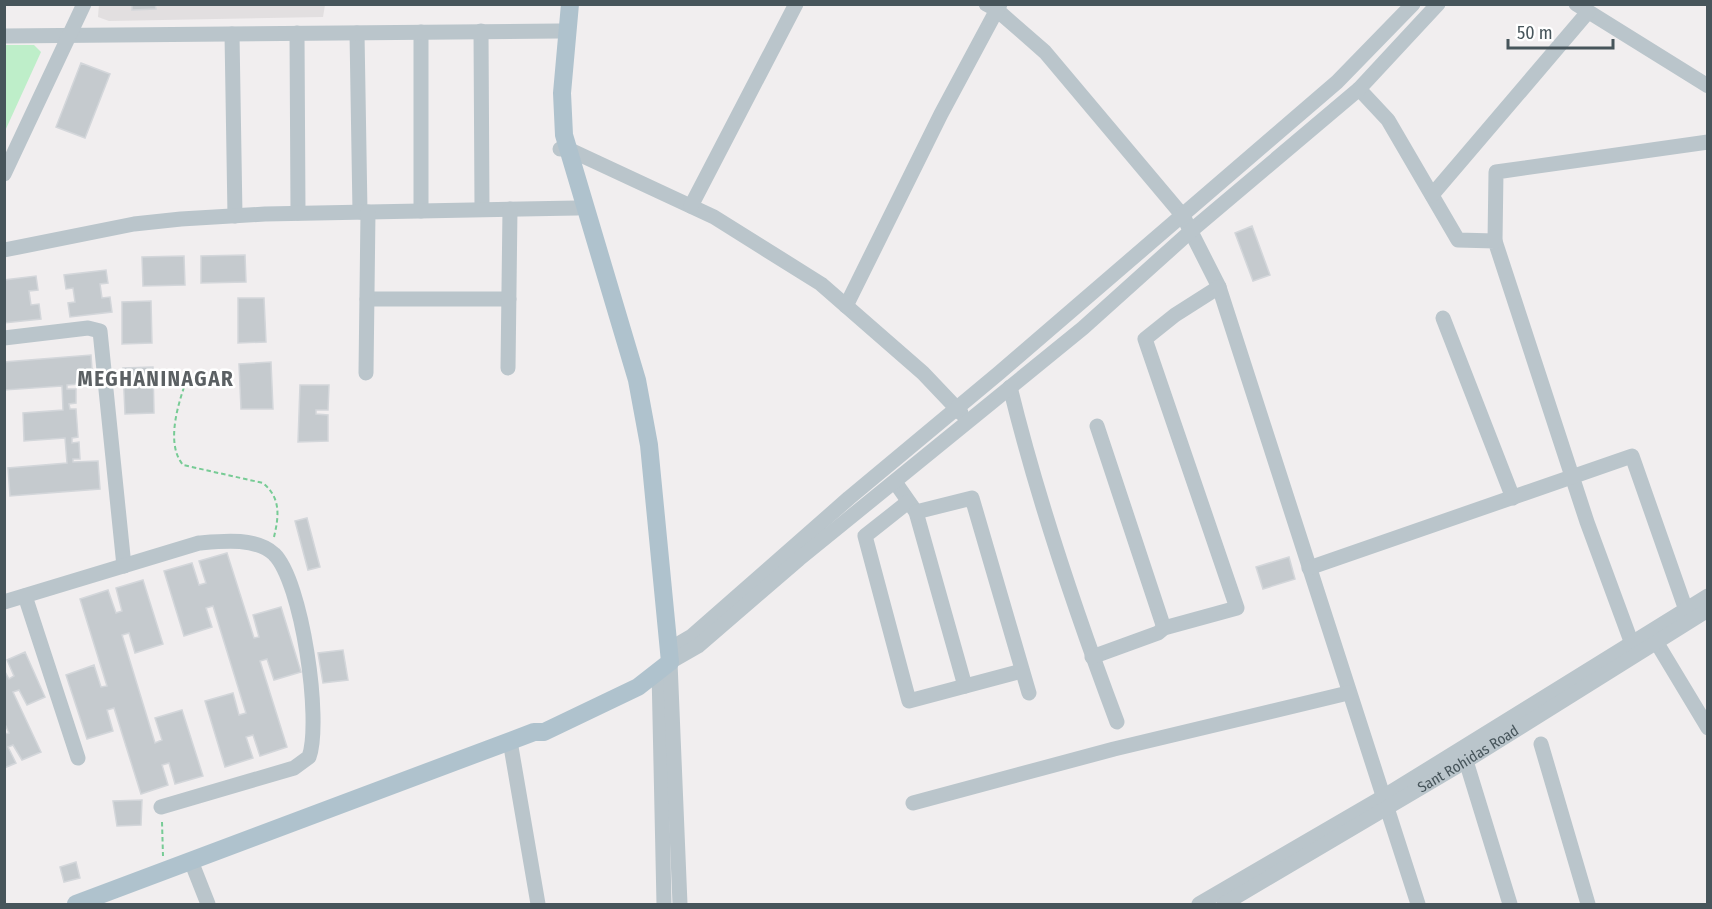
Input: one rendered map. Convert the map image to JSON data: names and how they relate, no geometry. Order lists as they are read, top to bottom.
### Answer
{
  "streets": {
    "street": ["Sant Rohidas Road"]
  },
  "districts": ["MEGHANINAGAR"],
  "scale_bar": "50 m"
}
